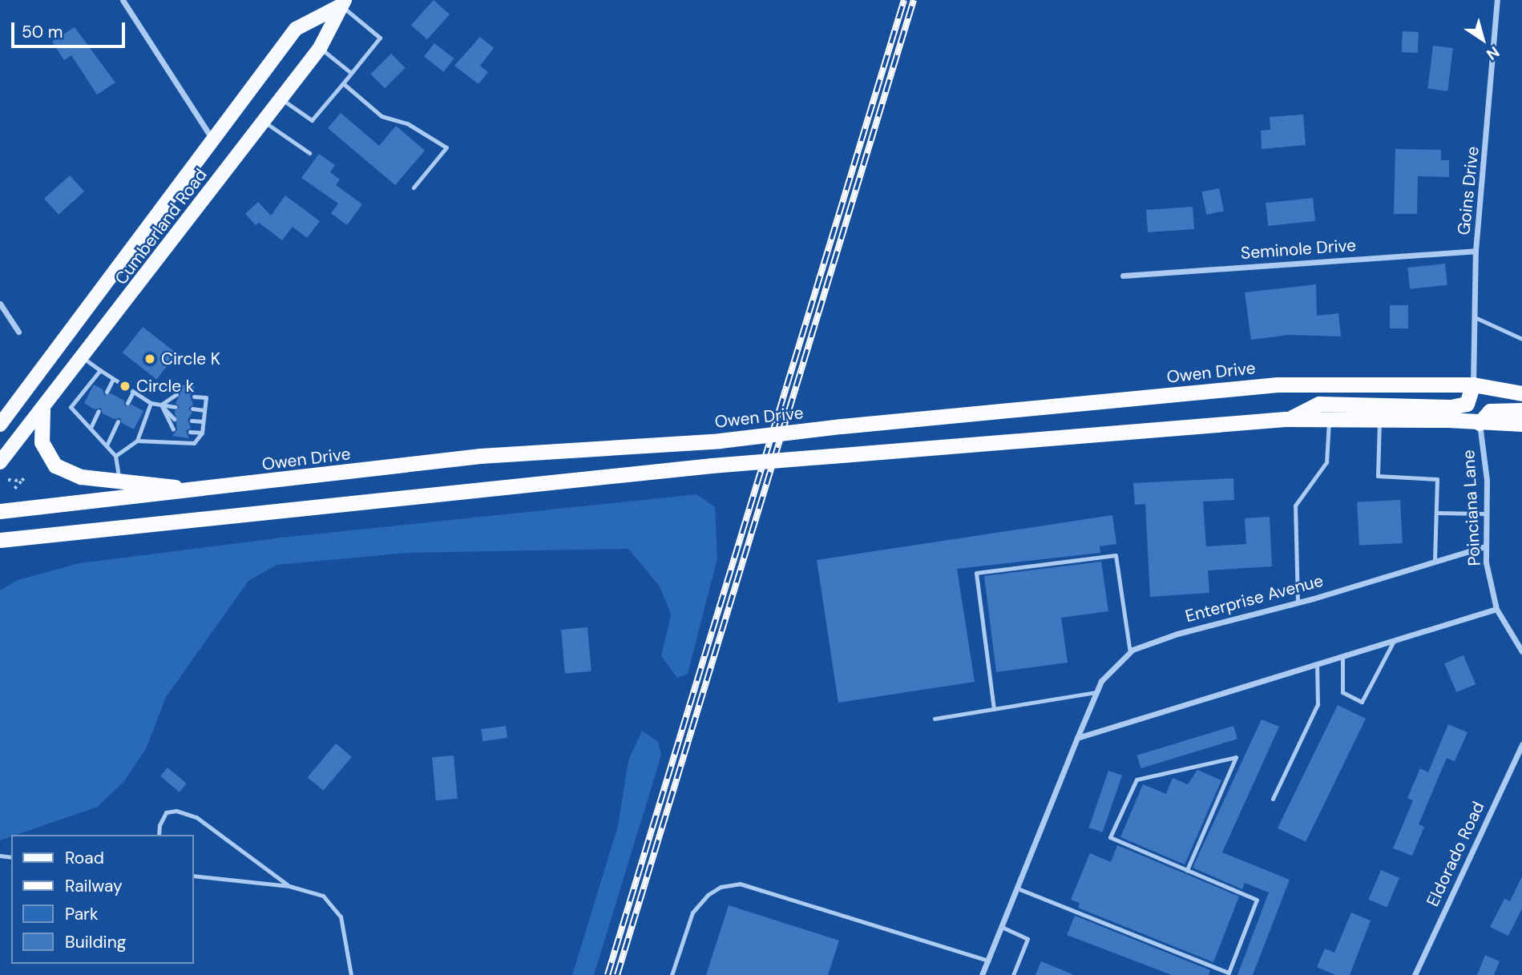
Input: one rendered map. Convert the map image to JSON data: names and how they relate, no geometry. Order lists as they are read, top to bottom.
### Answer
{
  "streets": {
    "highway": ["Owen Drive"],
    "main road": ["Cumberland Road"],
    "street": [
      "Goins Drive",
      "Seminole Drive",
      "Poinciana Lane",
      "Enterprise Avenue",
      "Eldorado Road"
    ]
  },
  "crossings": [
    ["Goins Drive", "Seminole Drive"],
    ["Goins Drive", "Owen Drive"],
    ["Poinciana Lane", "Enterprise Avenue"]
  ],
  "places": ["Circle K", "Circle k"],
  "legend": [
    "Road",
    "Railway",
    "Park",
    "Building"
  ],
  "scale_bar": "50 m",
  "north": "bottom right"
}
